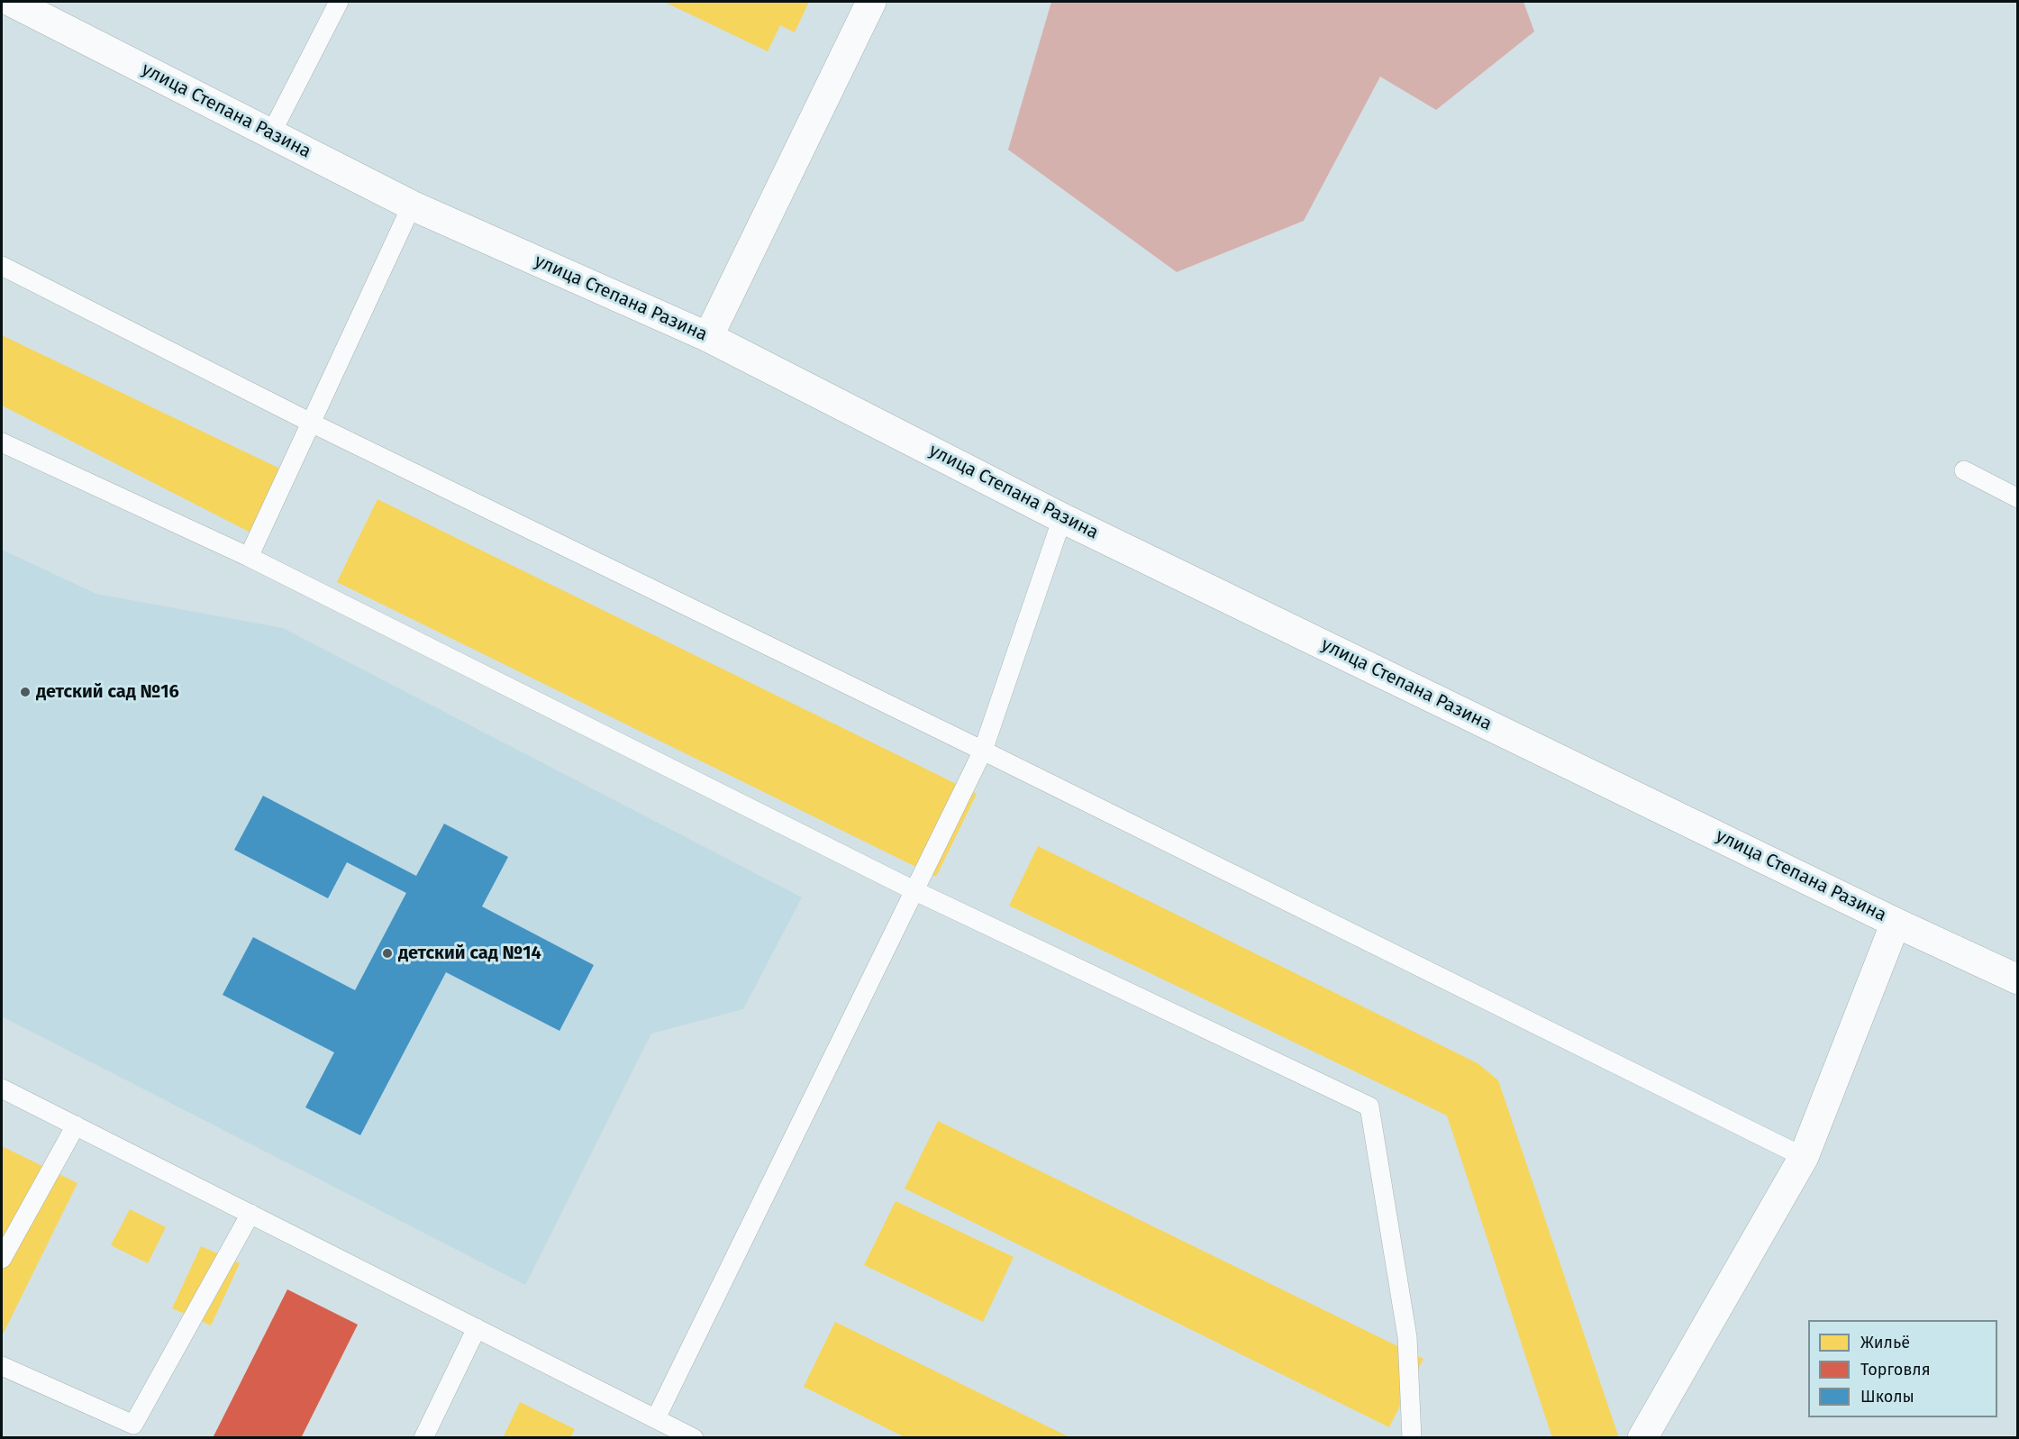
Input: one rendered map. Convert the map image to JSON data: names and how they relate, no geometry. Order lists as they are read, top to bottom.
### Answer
{
  "streets": {
    "street": ["улица Степана Разина"]
  },
  "places": ["детский сад №16", "детский сад №14"],
  "legend": ["Жильё", "Торговля", "Школы"]
}
